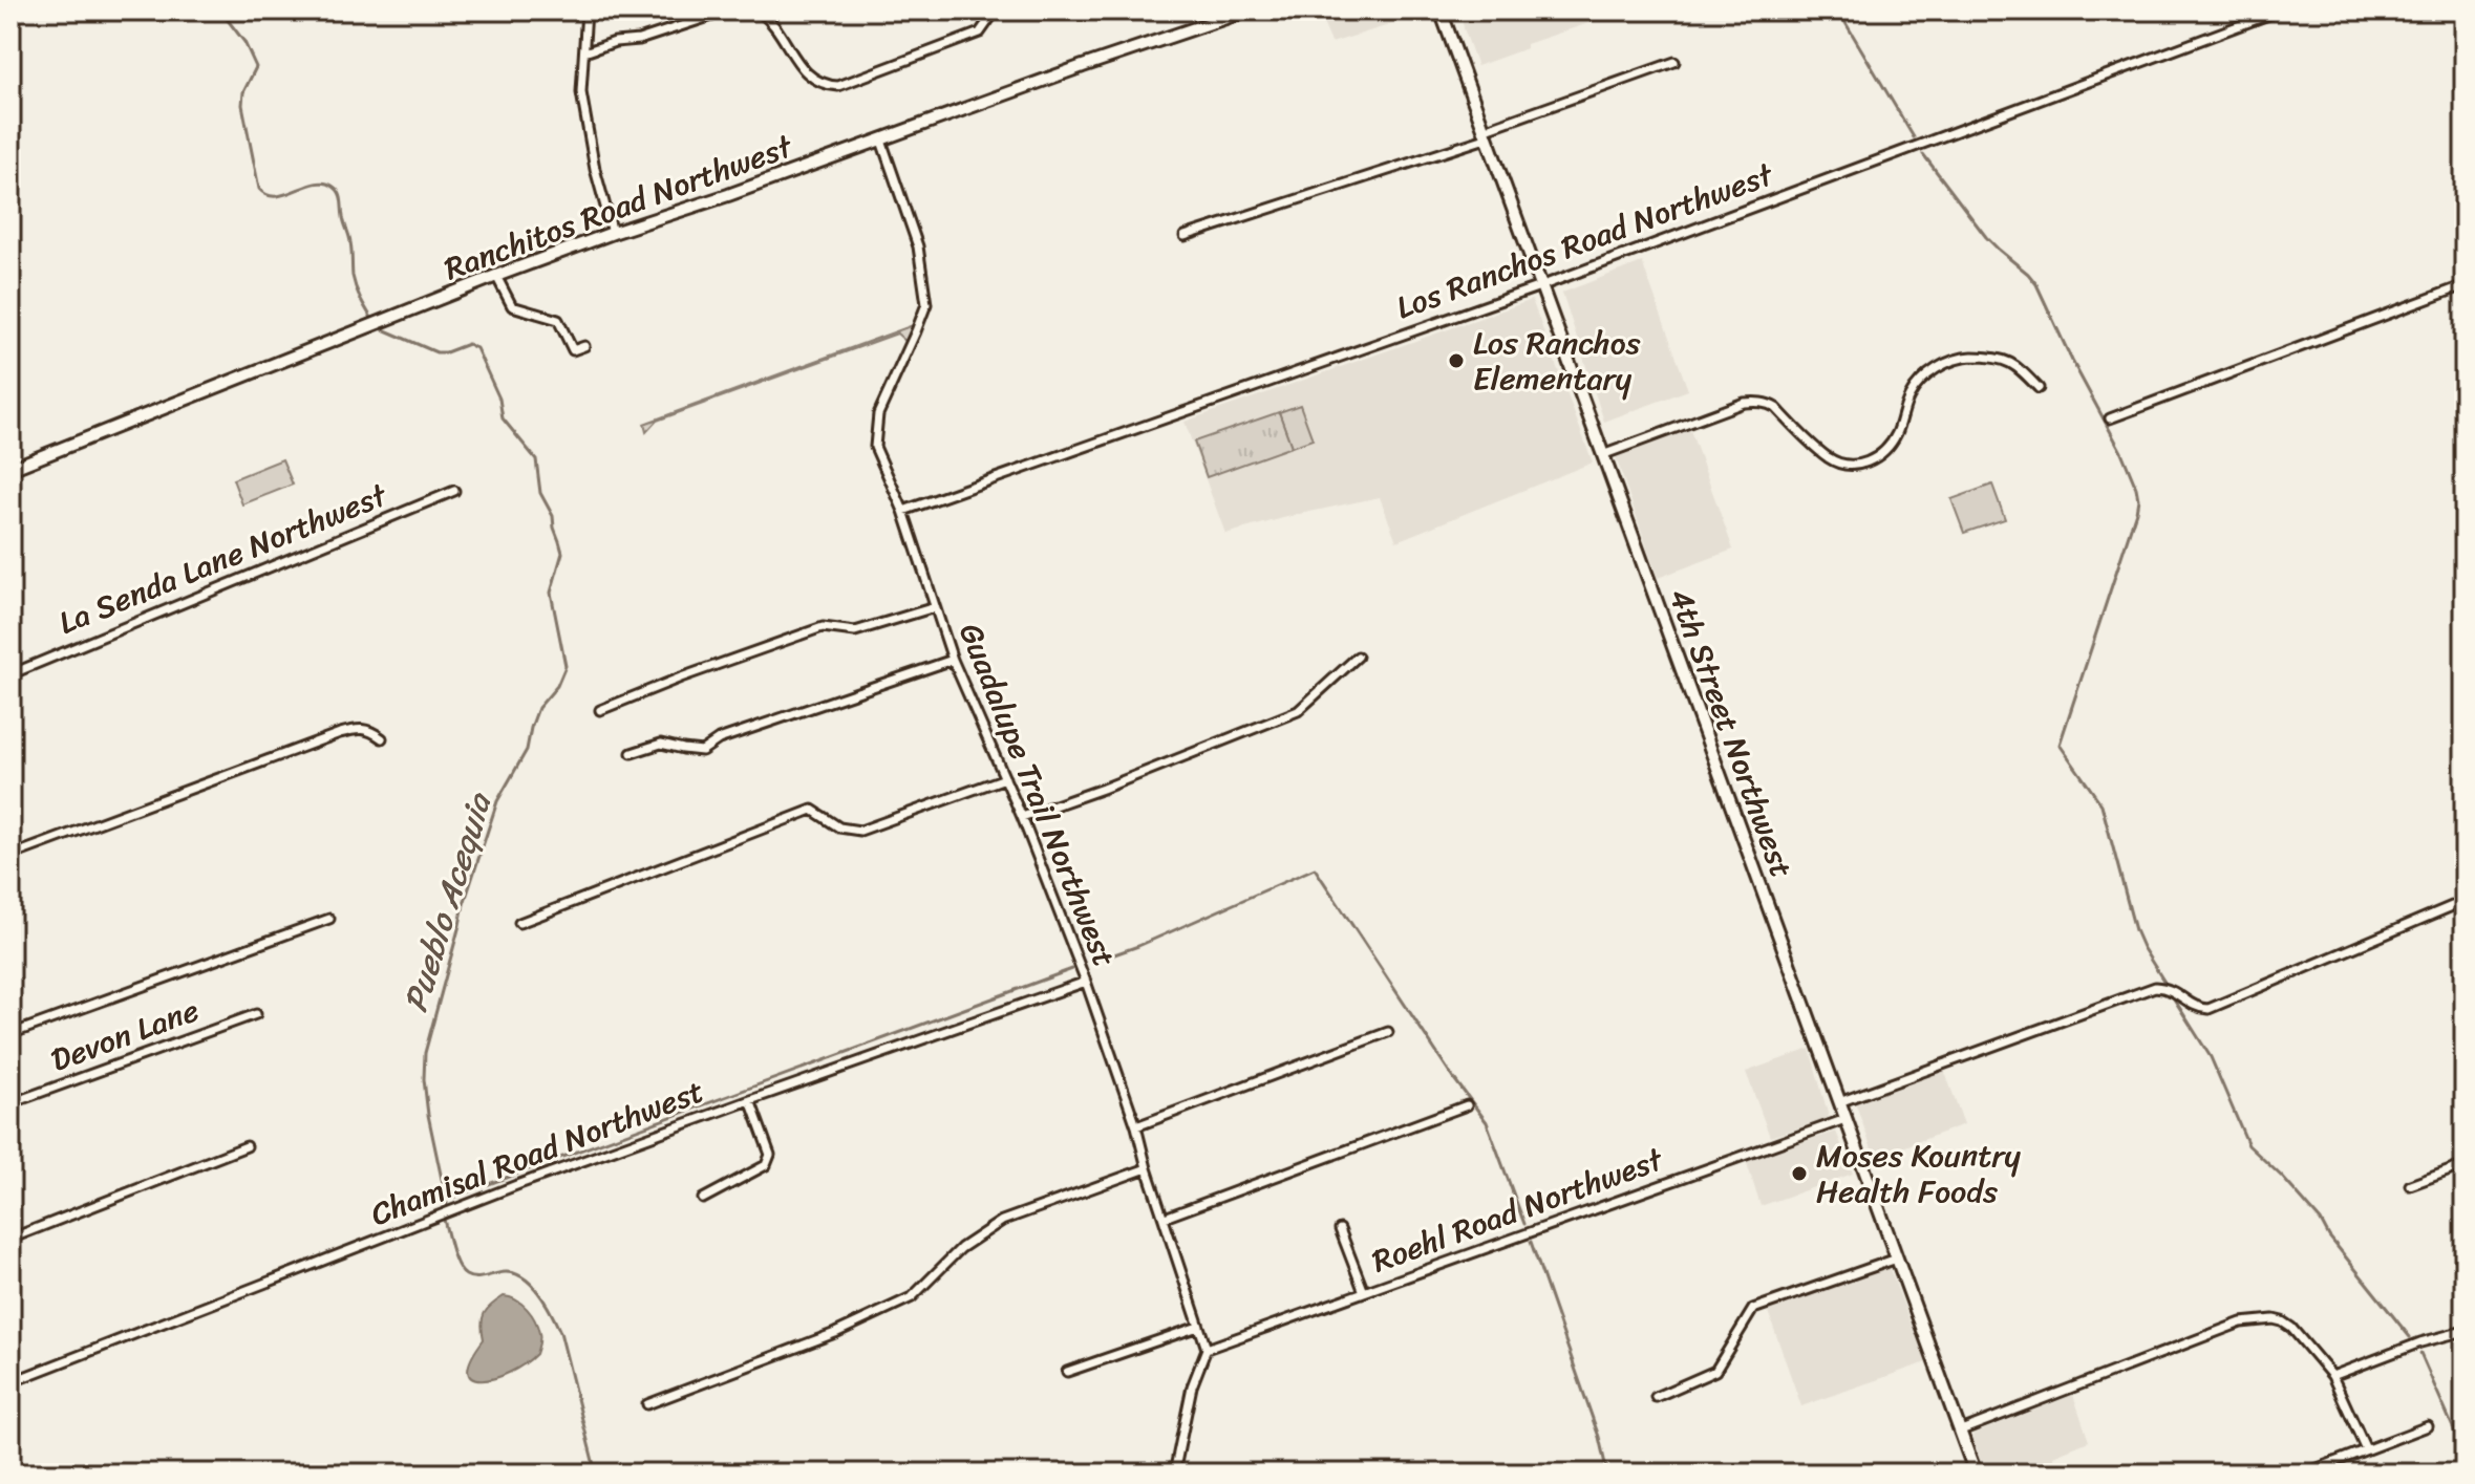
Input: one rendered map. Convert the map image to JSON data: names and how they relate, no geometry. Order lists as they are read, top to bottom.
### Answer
{
  "streets": {
    "main road": ["Ranchitos Road Northwest", "4th Street Northwest"],
    "street": [
      "Los Ranchos Road Northwest",
      "La Senda Lane Northwest",
      "Guadalupe Trail Northwest",
      "Devon Lane",
      "Chamisal Road Northwest",
      "Roehl Road Northwest"
    ]
  },
  "crossings": [
    ["Ranchitos Road Northwest", "Guadalupe Trail Northwest"],
    ["Los Ranchos Road Northwest", "4th Street Northwest"],
    ["Los Ranchos Road Northwest", "Guadalupe Trail Northwest"],
    ["4th Street Northwest", "Roehl Road Northwest"],
    ["Guadalupe Trail Northwest", "Chamisal Road Northwest"],
    ["Guadalupe Trail Northwest", "Roehl Road Northwest"]
  ],
  "water": ["Pueblo Acequia"],
  "places": ["Los Ranchos Elementary", "Moses Kountry Health Foods"]
}
